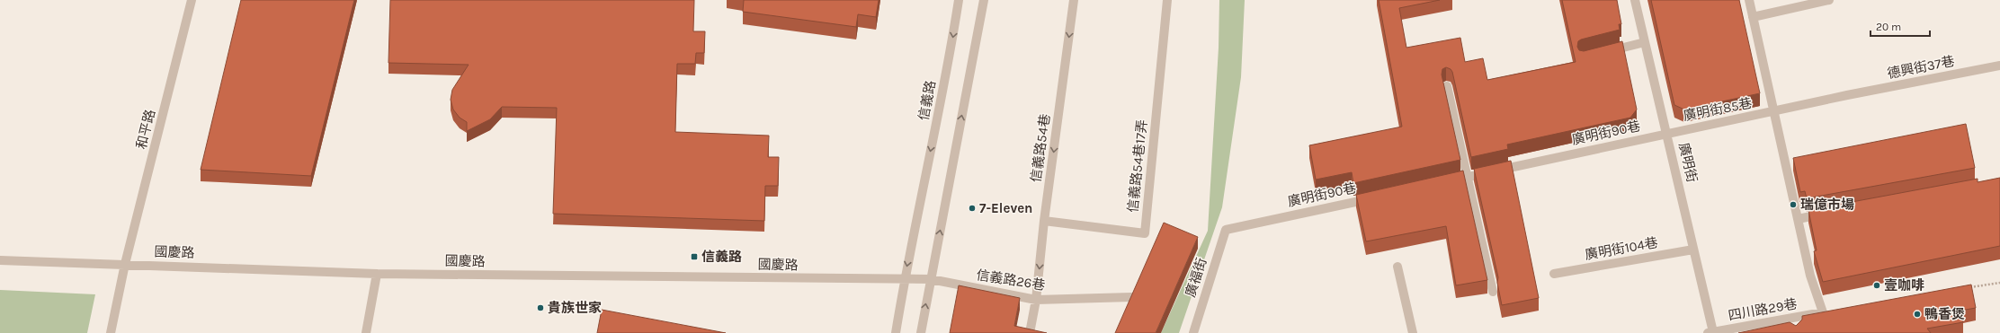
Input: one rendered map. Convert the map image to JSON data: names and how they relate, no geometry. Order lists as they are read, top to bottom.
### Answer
{
  "streets": {
    "street": [
      "德興街37巷",
      "信義路",
      "廣明街85巷",
      "和平路",
      "廣明街90巷",
      "信義路54巷",
      "廣明街",
      "信義路54巷17弄",
      "廣明街104巷",
      "國慶路",
      "廣福街",
      "信義路26巷",
      "四川路29巷"
    ]
  },
  "crossings": [
    ["德興街37巷", "廣明街85巷"],
    ["信義路", "國慶路"],
    ["廣明街85巷", "廣明街90巷"],
    ["廣明街85巷", "廣明街"],
    ["和平路", "國慶路"],
    ["廣明街90巷", "廣明街"],
    ["廣明街90巷", "廣福街"],
    ["信義路54巷", "信義路54巷17弄"],
    ["信義路54巷", "信義路26巷"],
    ["廣明街", "廣明街104巷"],
    ["廣明街", "四川路29巷"],
    ["國慶路", "信義路26巷"]
  ],
  "one_way": ["信義路54巷"],
  "places": {
    "other": [
      "瑞億市場",
      "7-Eleven",
      "壹咖啡",
      "貴族世家",
      "鴨香煲"
    ],
    "transit": ["信義路"]
  },
  "scale_bar": "20 m"
}
